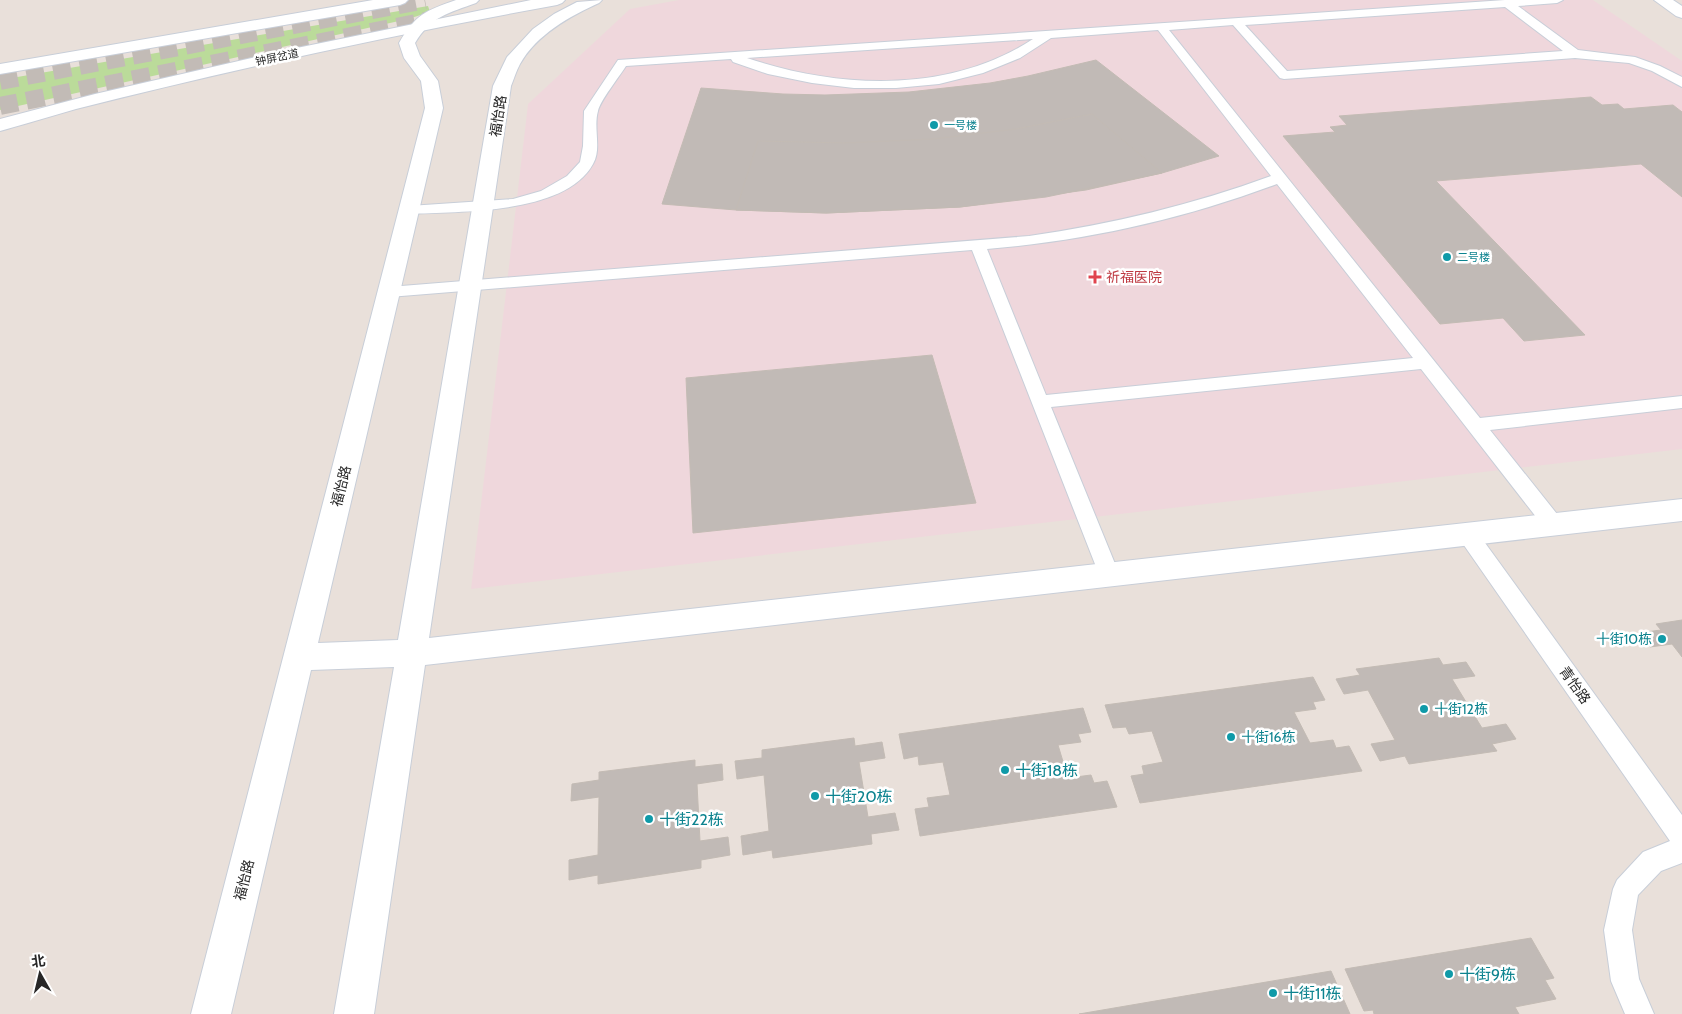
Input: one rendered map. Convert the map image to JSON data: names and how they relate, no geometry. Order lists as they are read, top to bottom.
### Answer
{
  "streets": {
    "street": ["钟屏岔道", "福怡路"],
    "lane": ["青怡路"]
  },
  "crossings": [
    ["钟屏岔道", "福怡路"]
  ],
  "places": {
    "other": [
      "一号楼",
      "二号楼",
      "十街10栋",
      "十街12栋",
      "十街16栋",
      "十街18栋",
      "十街20栋",
      "十街22栋",
      "十街9栋",
      "十街11栋"
    ],
    "health": ["祈福医院"]
  },
  "north": "top"
}
